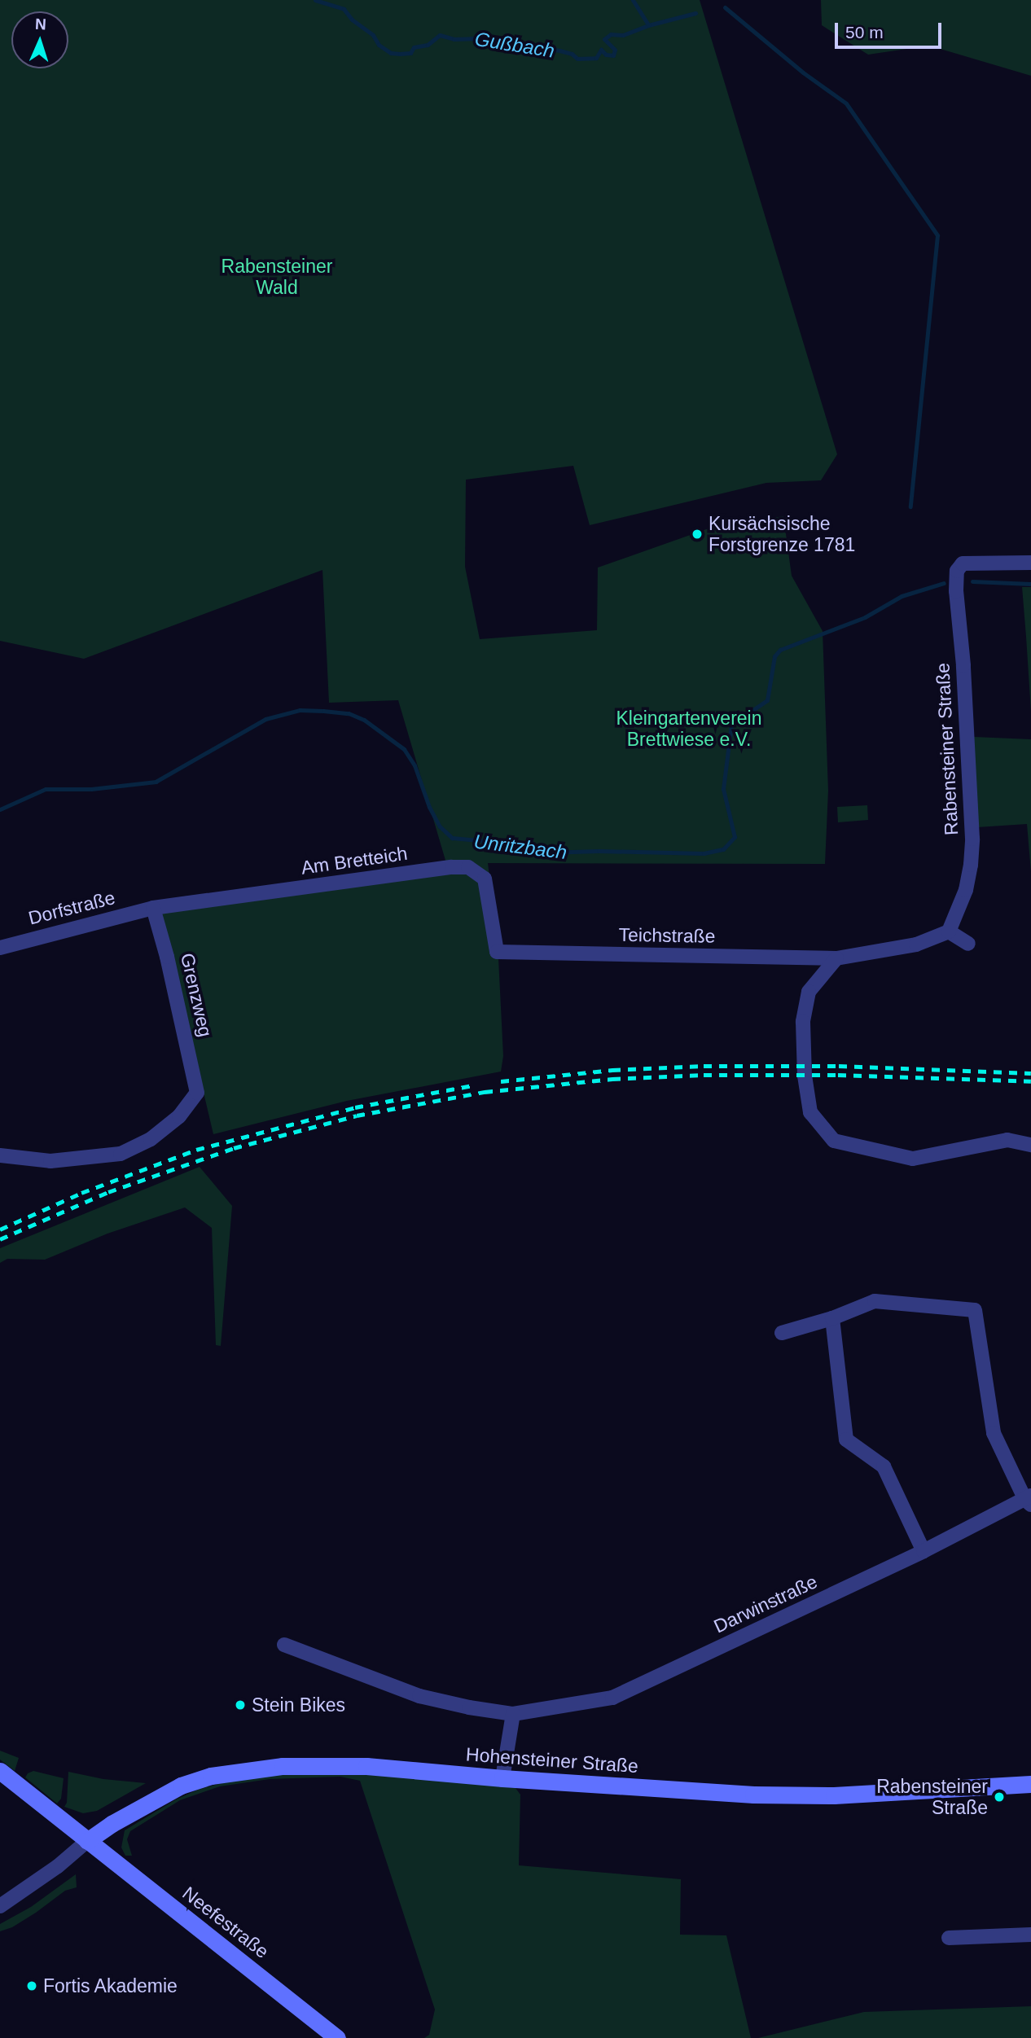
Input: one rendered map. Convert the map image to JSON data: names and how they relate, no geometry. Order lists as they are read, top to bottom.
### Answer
{
  "streets": {
    "main road": ["Hohensteiner Straße", "Neefestraße"],
    "street": [
      "Rabensteiner Straße",
      "Am Bretteich",
      "Dorfstraße",
      "Teichstraße",
      "Grenzweg",
      "Darwinstraße"
    ]
  },
  "crossings": [
    ["Am Bretteich", "Dorfstraße"],
    ["Am Bretteich", "Teichstraße"],
    ["Am Bretteich", "Grenzweg"],
    ["Dorfstraße", "Grenzweg"],
    ["Hohensteiner Straße", "Neefestraße"]
  ],
  "water": ["Gußbach", "Unritzbach"],
  "parks": ["Rabensteiner Wald", "Kleingartenverein Brettwiese e.V."],
  "places": [
    "Kursächsische Forstgrenze 1781",
    "Stein Bikes",
    "Rabensteiner Straße",
    "Fortis Akademie"
  ],
  "scale_bar": "50 m",
  "north": "top"
}
